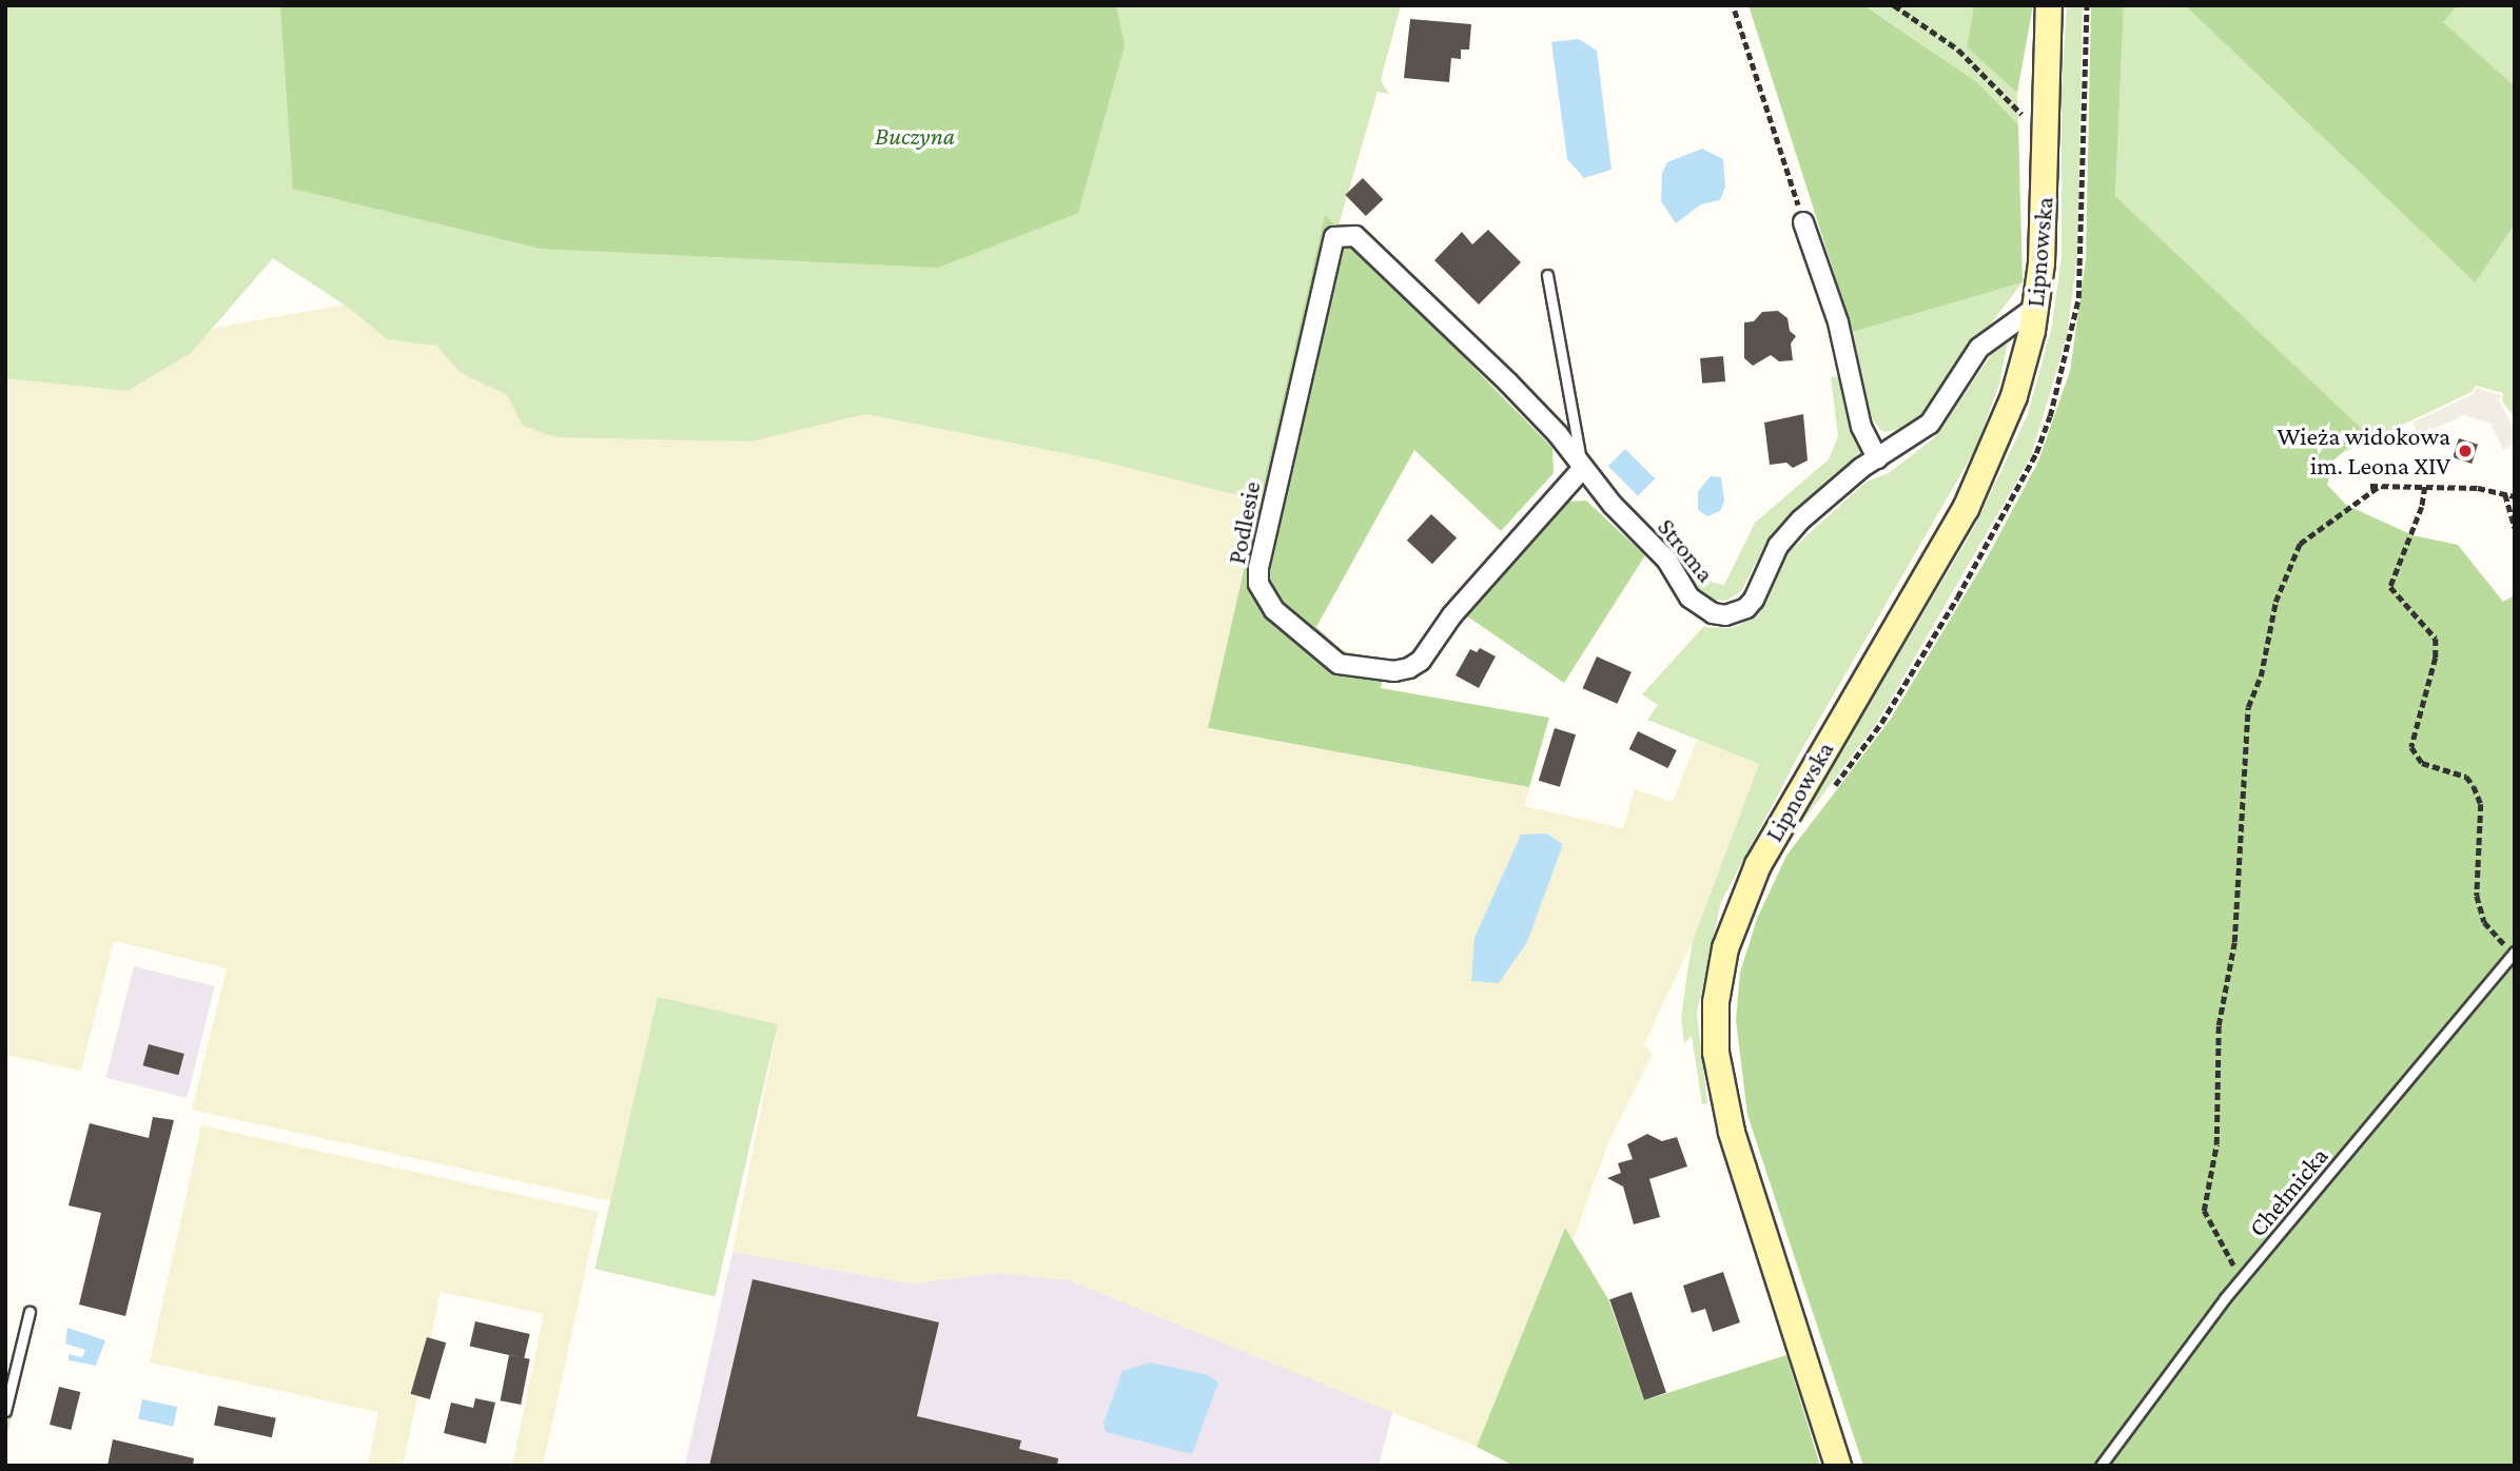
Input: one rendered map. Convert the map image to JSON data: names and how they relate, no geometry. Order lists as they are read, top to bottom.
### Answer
{
  "streets": {
    "main road": ["Lipnowska"],
    "street": ["Podlesie", "Stroma"],
    "lane": ["Chełmicka"]
  },
  "crossings": [
    ["Lipnowska", "Stroma"],
    ["Podlesie", "Stroma"]
  ],
  "parks": ["Buczyna"],
  "places": ["Wieża widokowa im. Leona XIV"]
}
